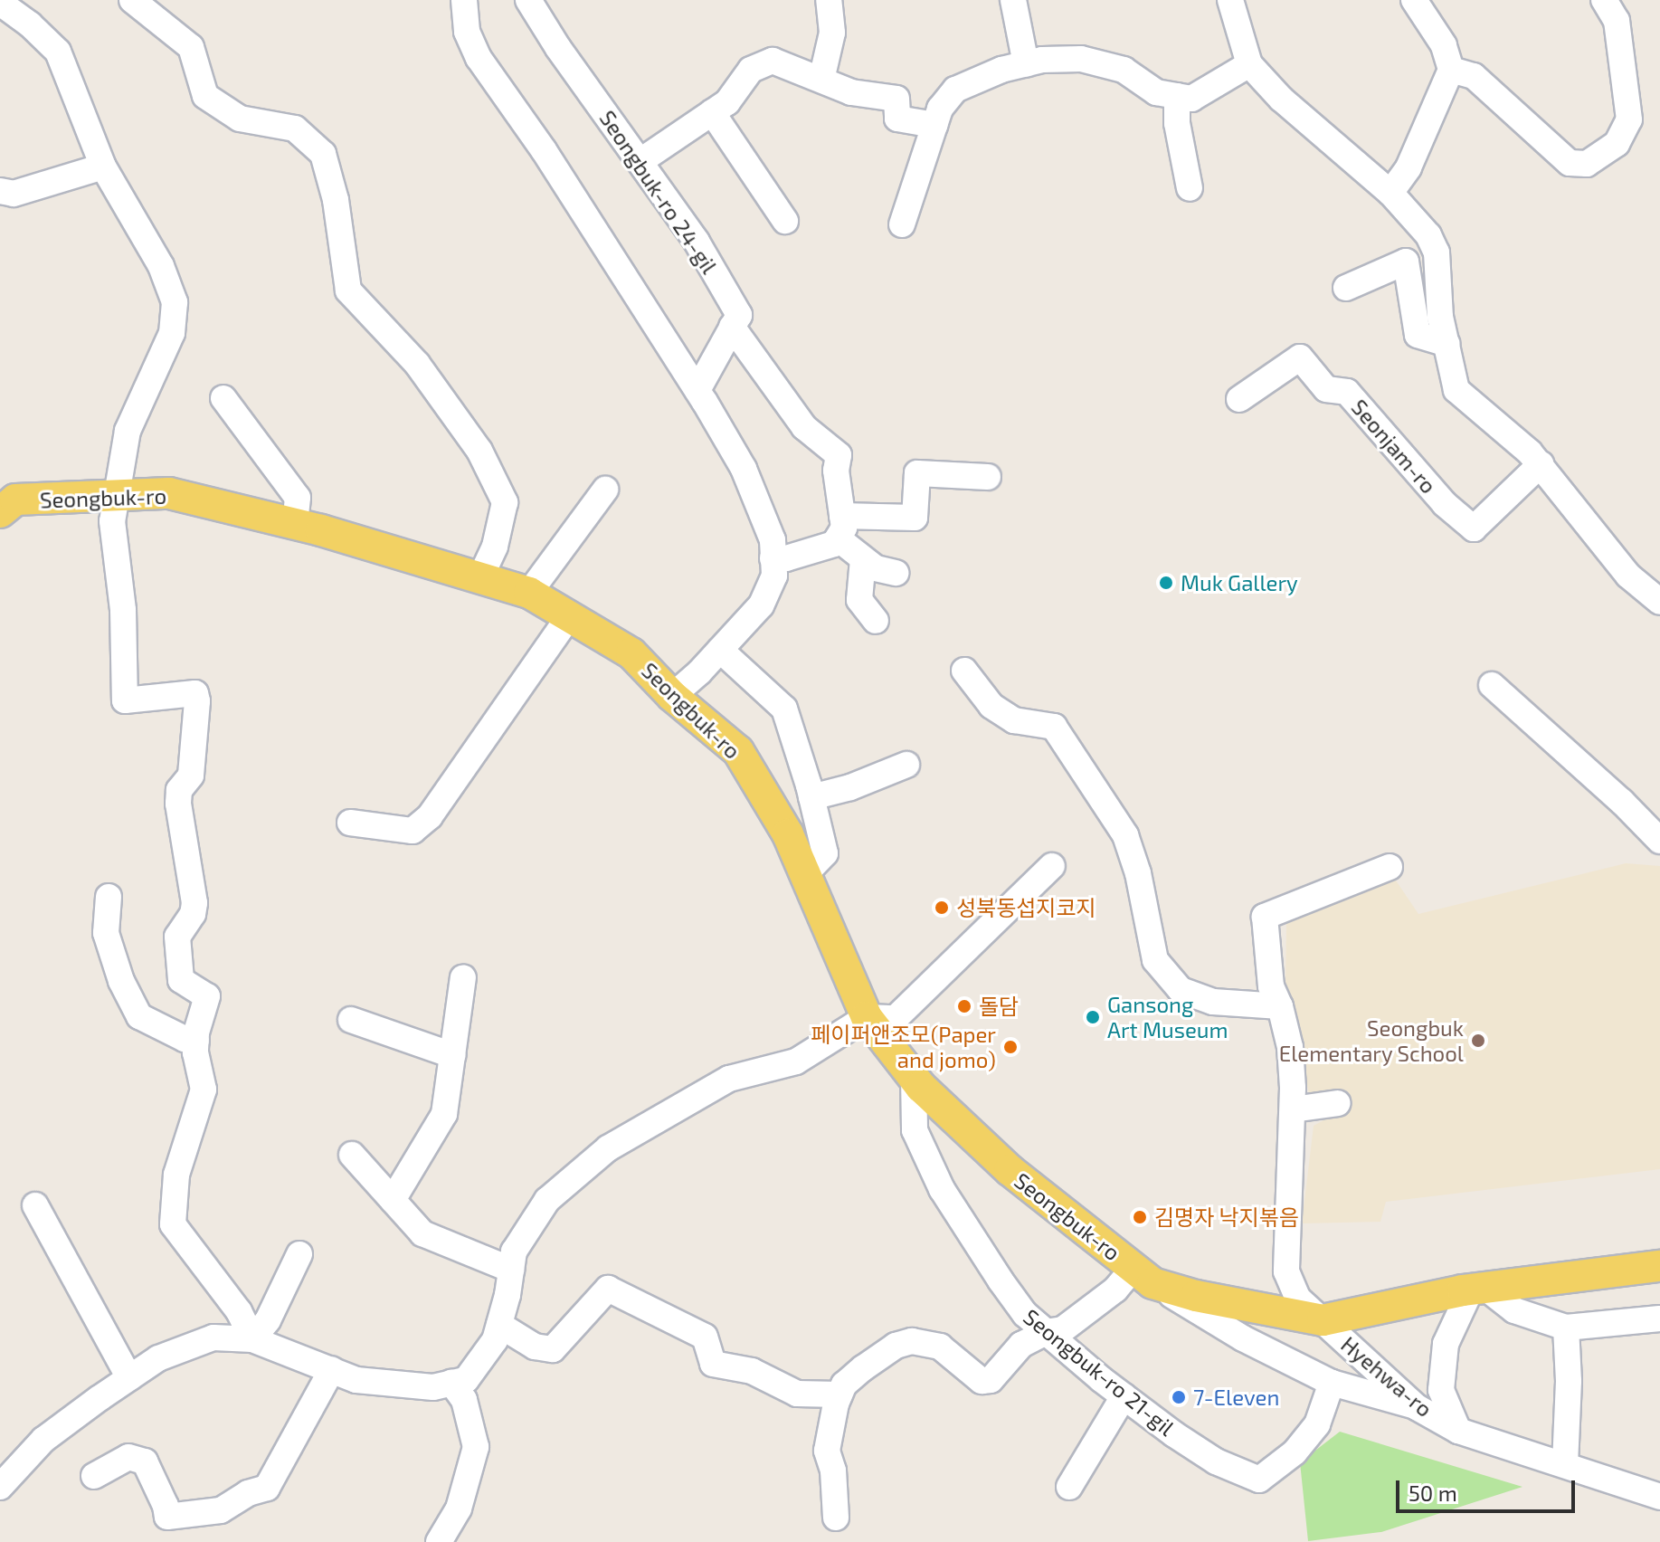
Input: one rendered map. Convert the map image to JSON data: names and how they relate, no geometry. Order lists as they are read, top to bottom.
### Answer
{
  "streets": {
    "main road": ["Seongbuk-ro"],
    "street": [
      "Seongbuk-ro 24-gil",
      "Seonjam-ro",
      "Seongbuk-ro 21-gil",
      "Hyehwa-ro"
    ]
  },
  "crossings": [
    ["Seongbuk-ro", "Seongbuk-ro 21-gil"],
    ["Seongbuk-ro", "Hyehwa-ro"]
  ],
  "places": [
    "Muk Gallery",
    "성북동섭지코지",
    "돌담",
    "Gansong Art Museum",
    "Seongbuk Elementary School",
    "페이퍼앤조모(Paper and jomo)",
    "김명자 낙지볶음",
    "7-Eleven"
  ],
  "scale_bar": "50 m"
}
